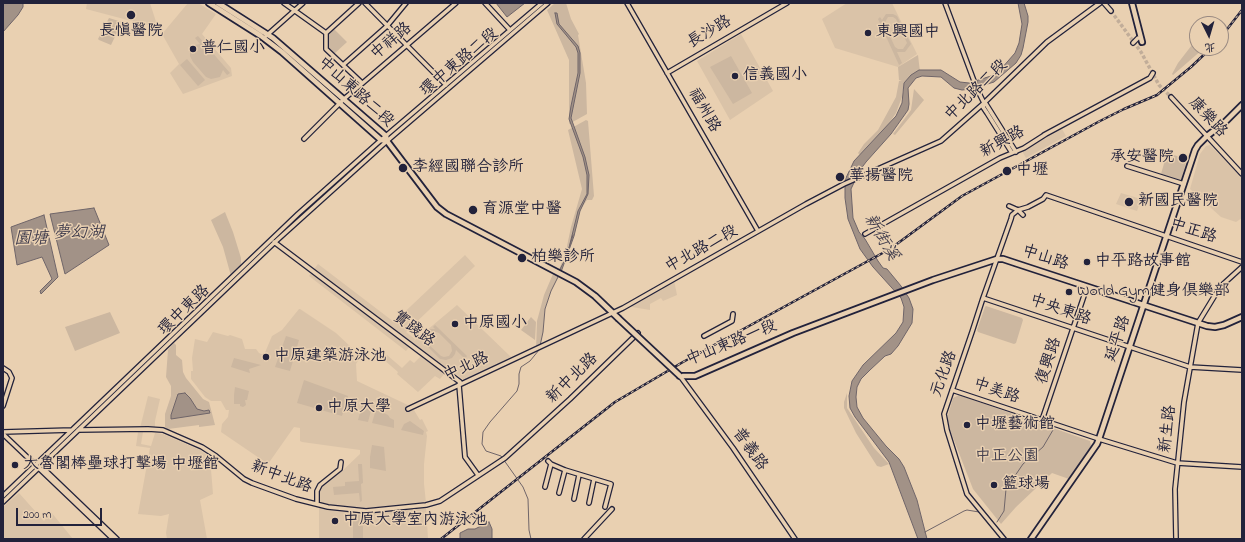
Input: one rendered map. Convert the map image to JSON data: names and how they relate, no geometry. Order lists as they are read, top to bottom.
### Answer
{
  "streets": {
    "main road": [
      "中山東路二段",
      "中山路",
      "延平路",
      "中山東路一段"
    ],
    "street": [
      "長沙路",
      "中祥路",
      "環中東路二段",
      "中北路二段",
      "福州路",
      "康樂路",
      "新興路",
      "中正路",
      "環中東路",
      "中央東路",
      "實踐路",
      "復興路",
      "中北路",
      "元化路",
      "新中北路",
      "中美路",
      "新生路",
      "普義路"
    ]
  },
  "crossings": [
    ["長沙路", "福州路"],
    ["中祥路", "中山東路二段"],
    ["環中東路二段", "中山東路二段"],
    ["環中東路二段", "環中東路"],
    ["環中東路二段", "中山東路一段"],
    ["中北路二段", "福州路"],
    ["中北路二段", "中山東路一段"],
    ["中北路二段", "中北路"],
    ["中山東路二段", "環中東路"],
    ["中山東路二段", "中山東路一段"],
    ["康樂路", "延平路"],
    ["中正路", "延平路"],
    ["中正路", "元化路"],
    ["中山路", "延平路"],
    ["中山路", "中山東路一段"],
    ["中山路", "復興路"],
    ["中山路", "元化路"],
    ["中山路", "新生路"],
    ["環中東路", "實踐路"],
    ["環中東路", "中山東路一段"],
    ["環中東路", "新中北路"],
    ["中央東路", "延平路"],
    ["中央東路", "復興路"],
    ["中央東路", "元化路"],
    ["中央東路", "新生路"],
    ["實踐路", "中北路"],
    ["延平路", "中美路"],
    ["中山東路一段", "中北路"],
    ["中山東路一段", "普義路"],
    ["復興路", "中美路"],
    ["元化路", "中美路"],
    ["中美路", "新生路"]
  ],
  "water": ["夢幻湖", "新街溪", "園塘"],
  "parks": ["中正公園"],
  "places": [
    "長慎醫院",
    "東興國中",
    "普仁國小",
    "信義國小",
    "承安醫院",
    "李經國聯合診所",
    "中壢",
    "華揚醫院",
    "新國民醫院",
    "育源堂中醫",
    "柏樂診所",
    "中平路故事館",
    "World Gym健身俱樂部",
    "中原國小",
    "中原建築游泳池",
    "中原大學",
    "中壢藝術館",
    "大魯閣棒壘球打擊場 中壢館",
    "籃球場",
    "中原大學室內游泳池"
  ],
  "scale_bar": "200 m",
  "north": "bottom"
}
